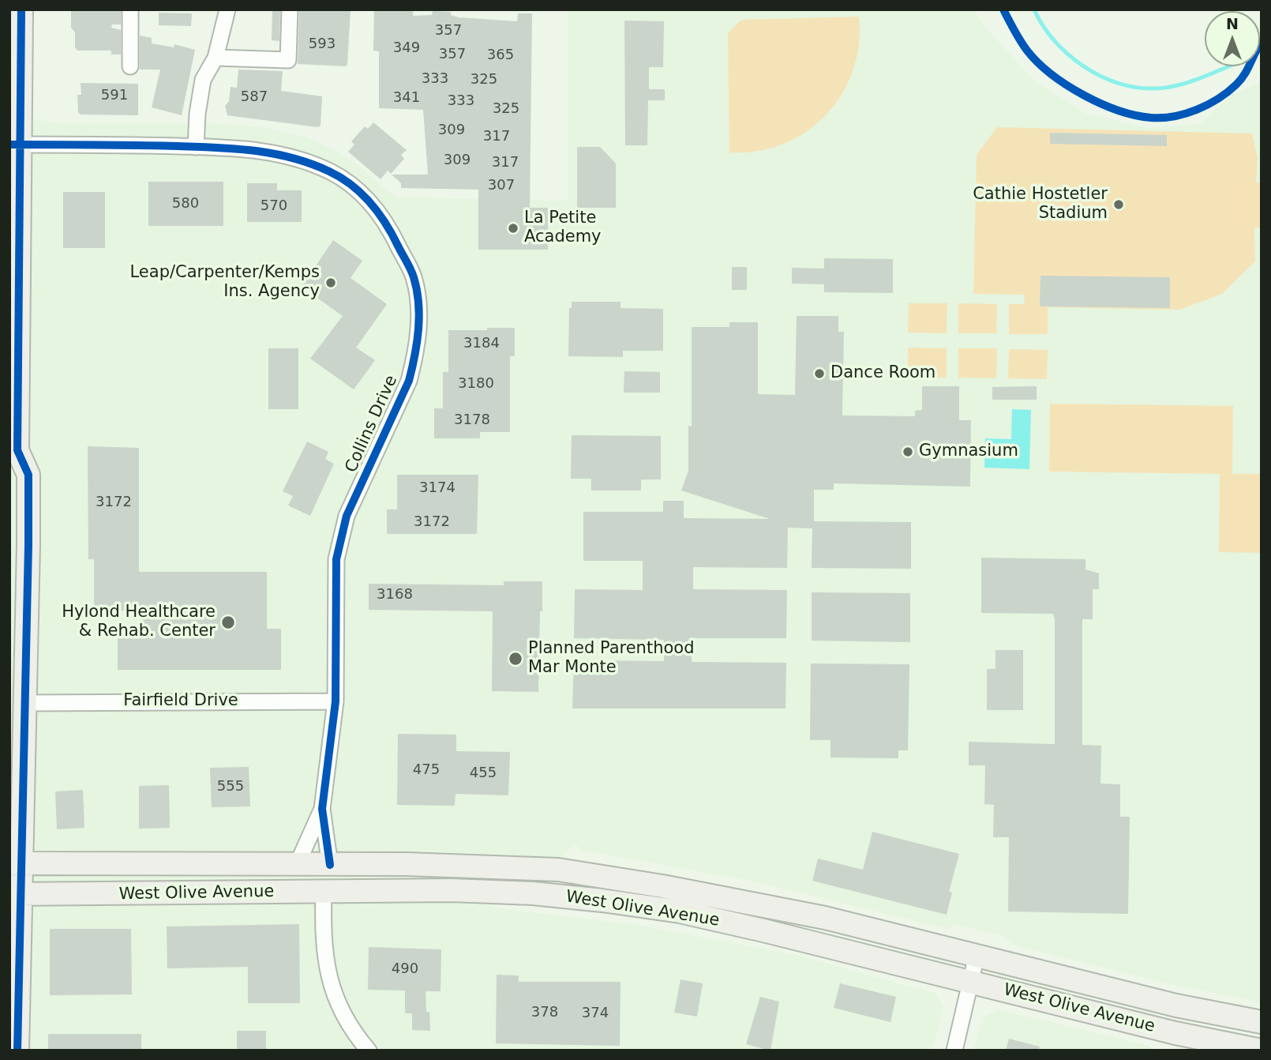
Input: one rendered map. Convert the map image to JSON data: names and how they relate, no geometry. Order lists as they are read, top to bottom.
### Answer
{
  "streets": {
    "main road": ["West Olive Avenue"],
    "street": ["Collins Drive", "Fairfield Drive"]
  },
  "crossings": [
    ["Collins Drive", "Fairfield Drive"],
    ["Collins Drive", "West Olive Avenue"]
  ],
  "places": [
    "Cathie Hostetler Stadium",
    "La Petite Academy",
    "Leap/Carpenter/Kemps Ins. Agency",
    "Dance Room",
    "Gymnasium",
    "Hylond Healthcare & Rehab. Center",
    "Planned Parenthood Mar Monte"
  ],
  "house_numbers": [
    "357",
    "593",
    "349",
    "357",
    "365",
    "333",
    "325",
    "591",
    "587",
    "341",
    "333",
    "325",
    "309",
    "317",
    "309",
    "317",
    "307",
    "580",
    "570",
    "3184",
    "3180",
    "3178",
    "3174",
    "3172",
    "3172",
    "3168",
    "475",
    "455",
    "555",
    "490",
    "378",
    "374"
  ],
  "north": "top"
}
